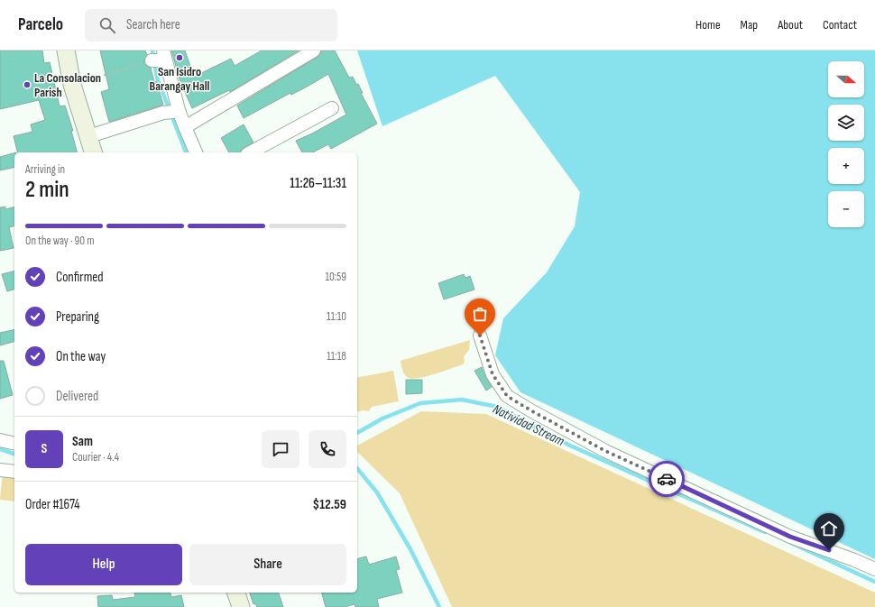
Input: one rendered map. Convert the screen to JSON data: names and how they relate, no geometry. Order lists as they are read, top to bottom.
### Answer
{
  "water": ["Natividad Stream"],
  "places": ["San Isidro Barangay Hall", "La Consolacion Parish"],
  "north": "right",
  "page": {
    "header": "Parcelo",
    "search": "Search here",
    "nav": [
      "Home",
      "Map",
      "About",
      "Contact"
    ],
    "map_buttons": ["+", "−"],
    "heading": ["2 min", "Arriving in", "11:26–11:31"],
    "panel": [
      "Sam",
      "Courier · 4.4",
      "Order #1674",
      "$12.59"
    ],
    "bar": "On the way · 90 m",
    "list": [
      ["Confirmed", "10:59"],
      ["Preparing", "11:10"],
      ["On the way", "11:18"],
      "Delivered"
    ],
    "round": "S",
    "buttons": ["Help", "Share"]
  }
}
